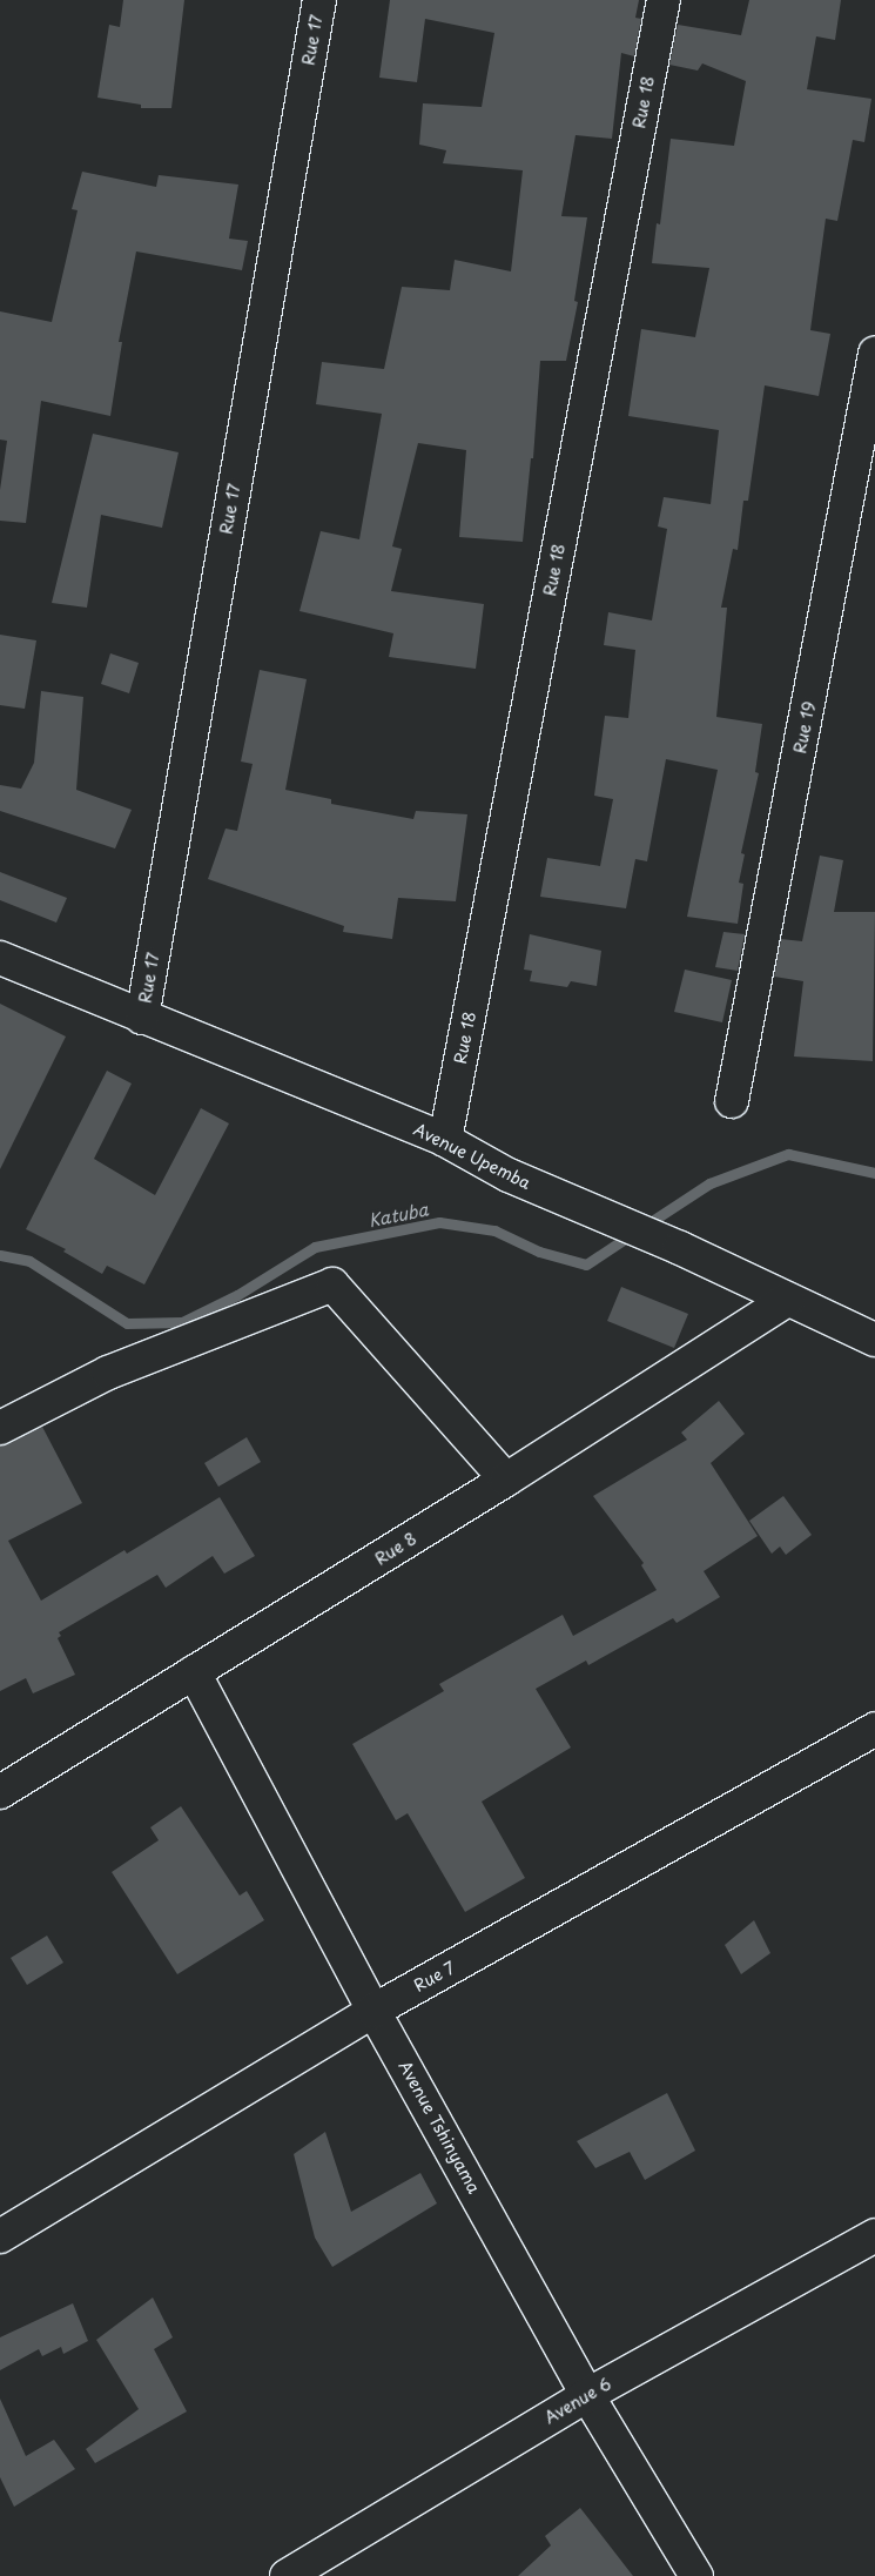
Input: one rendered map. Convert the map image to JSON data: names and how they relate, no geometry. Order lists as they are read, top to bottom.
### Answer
{
  "streets": {
    "street": [
      "Rue 17",
      "Rue 18",
      "Rue 19",
      "Avenue Upemba",
      "Rue 8",
      "Rue 7",
      "Avenue Tshinyama",
      "Avenue 6"
    ]
  },
  "crossings": [
    ["Rue 17", "Avenue Upemba"],
    ["Rue 18", "Avenue Upemba"],
    ["Avenue Upemba", "Rue 8"],
    ["Rue 8", "Avenue Tshinyama"],
    ["Rue 7", "Avenue Tshinyama"],
    ["Avenue Tshinyama", "Avenue 6"]
  ],
  "water": ["Katuba"]
}
